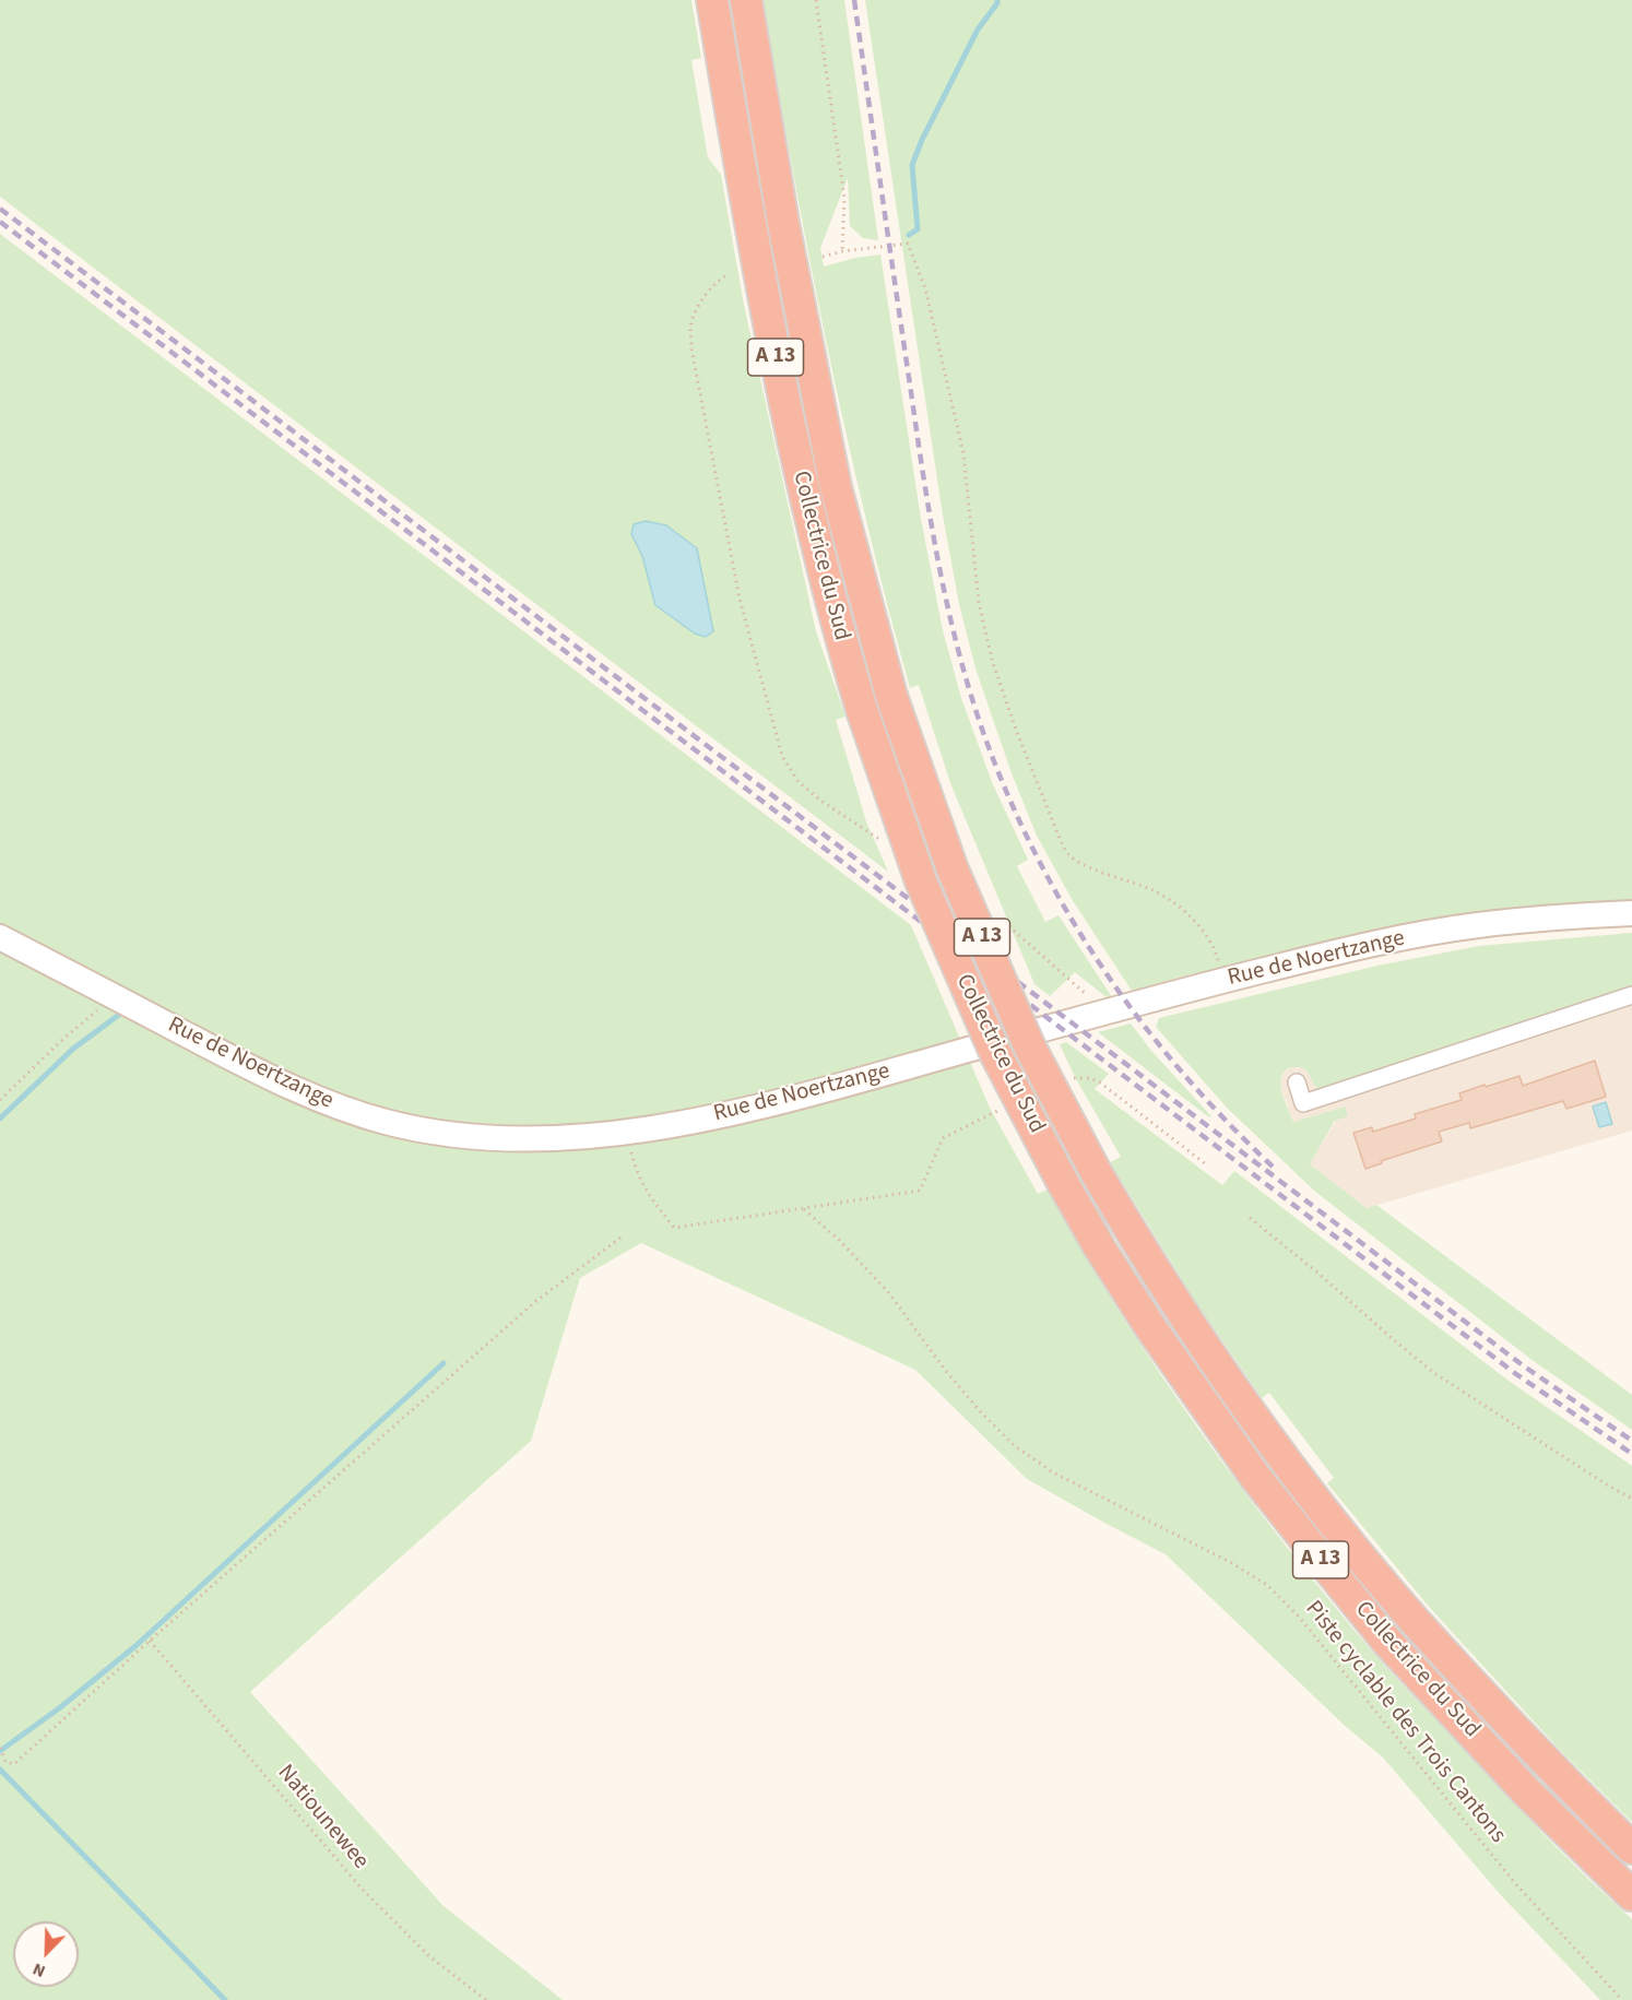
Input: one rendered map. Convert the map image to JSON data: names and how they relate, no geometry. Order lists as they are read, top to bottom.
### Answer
{
  "streets": {
    "highway": ["A 13", "Collectrice du Sud"],
    "main road": ["Rue de Noertzange"],
    "path": ["Piste cyclable des Trois Cantons", "Natiounewee"]
  },
  "north": "bottom left"
}
